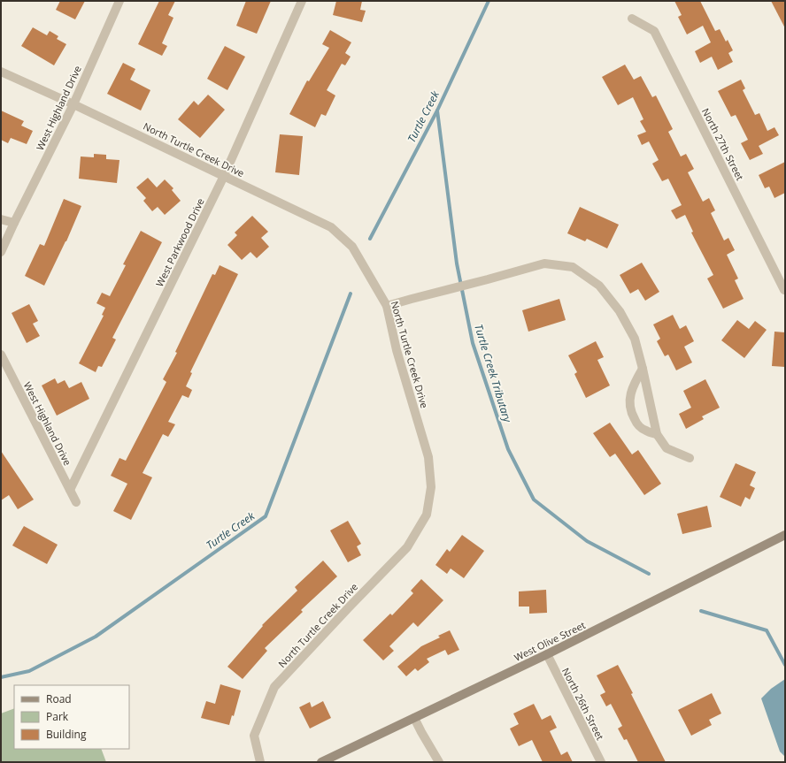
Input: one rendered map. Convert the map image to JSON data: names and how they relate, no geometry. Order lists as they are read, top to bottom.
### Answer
{
  "streets": {
    "main road": ["West Olive Street"],
    "street": [
      "West Highland Drive",
      "North 27th Street",
      "North Turtle Creek Drive",
      "West Parkwood Drive",
      "North 26th Street"
    ]
  },
  "crossings": [
    ["West Highland Drive", "North Turtle Creek Drive"],
    ["West Highland Drive", "West Parkwood Drive"],
    ["North Turtle Creek Drive", "West Parkwood Drive"],
    ["West Olive Street", "North 26th Street"]
  ],
  "water": ["Turtle Creek", "Turtle Creek Tributary"],
  "legend": ["Road", "Park", "Building"]
}
